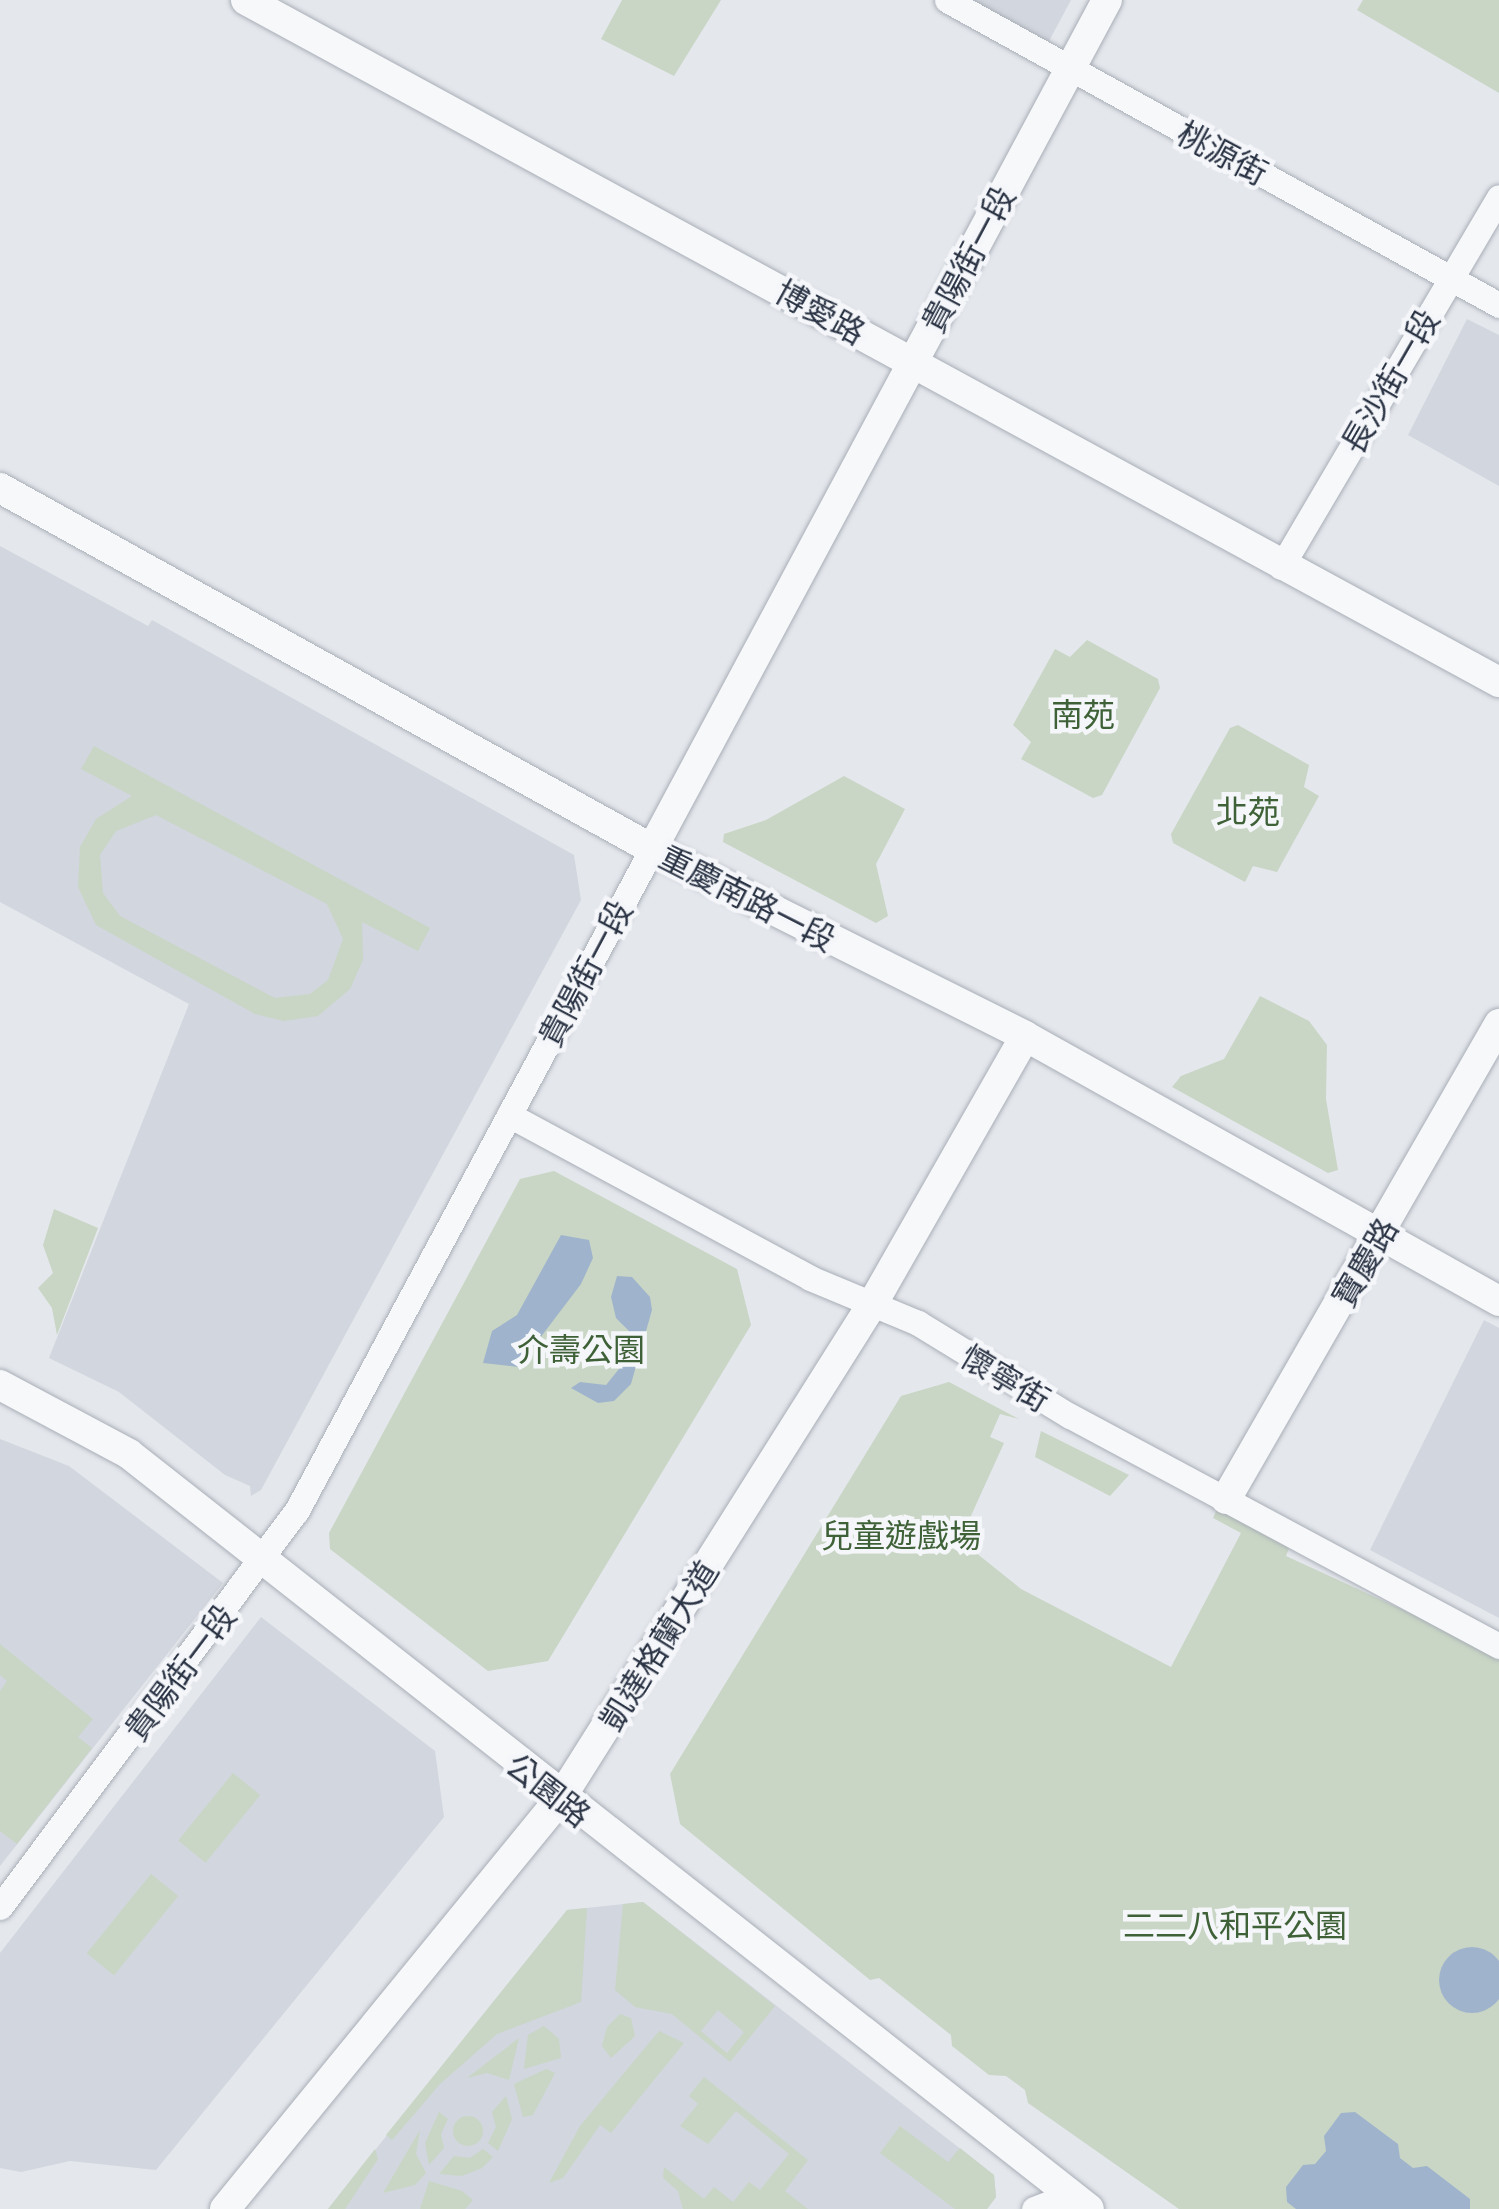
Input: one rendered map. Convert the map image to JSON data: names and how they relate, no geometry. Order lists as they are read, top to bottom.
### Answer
{
  "streets": {
    "street": [
      "桃源街",
      "貴陽街一段",
      "博愛路",
      "長沙街一段",
      "重慶南路一段",
      "寶慶路",
      "懷寧街",
      "凱達格蘭大道",
      "公園路"
    ]
  },
  "crossings": [
    ["桃源街", "貴陽街一段"],
    ["桃源街", "長沙街一段"],
    ["貴陽街一段", "博愛路"],
    ["貴陽街一段", "重慶南路一段"],
    ["貴陽街一段", "懷寧街"],
    ["貴陽街一段", "公園路"],
    ["博愛路", "長沙街一段"],
    ["重慶南路一段", "寶慶路"],
    ["重慶南路一段", "凱達格蘭大道"],
    ["寶慶路", "懷寧街"],
    ["懷寧街", "凱達格蘭大道"],
    ["凱達格蘭大道", "公園路"]
  ],
  "parks": [
    "南苑",
    "北苑",
    "介壽公園",
    "兒童遊戲場",
    "二二八和平公園"
  ]
}
